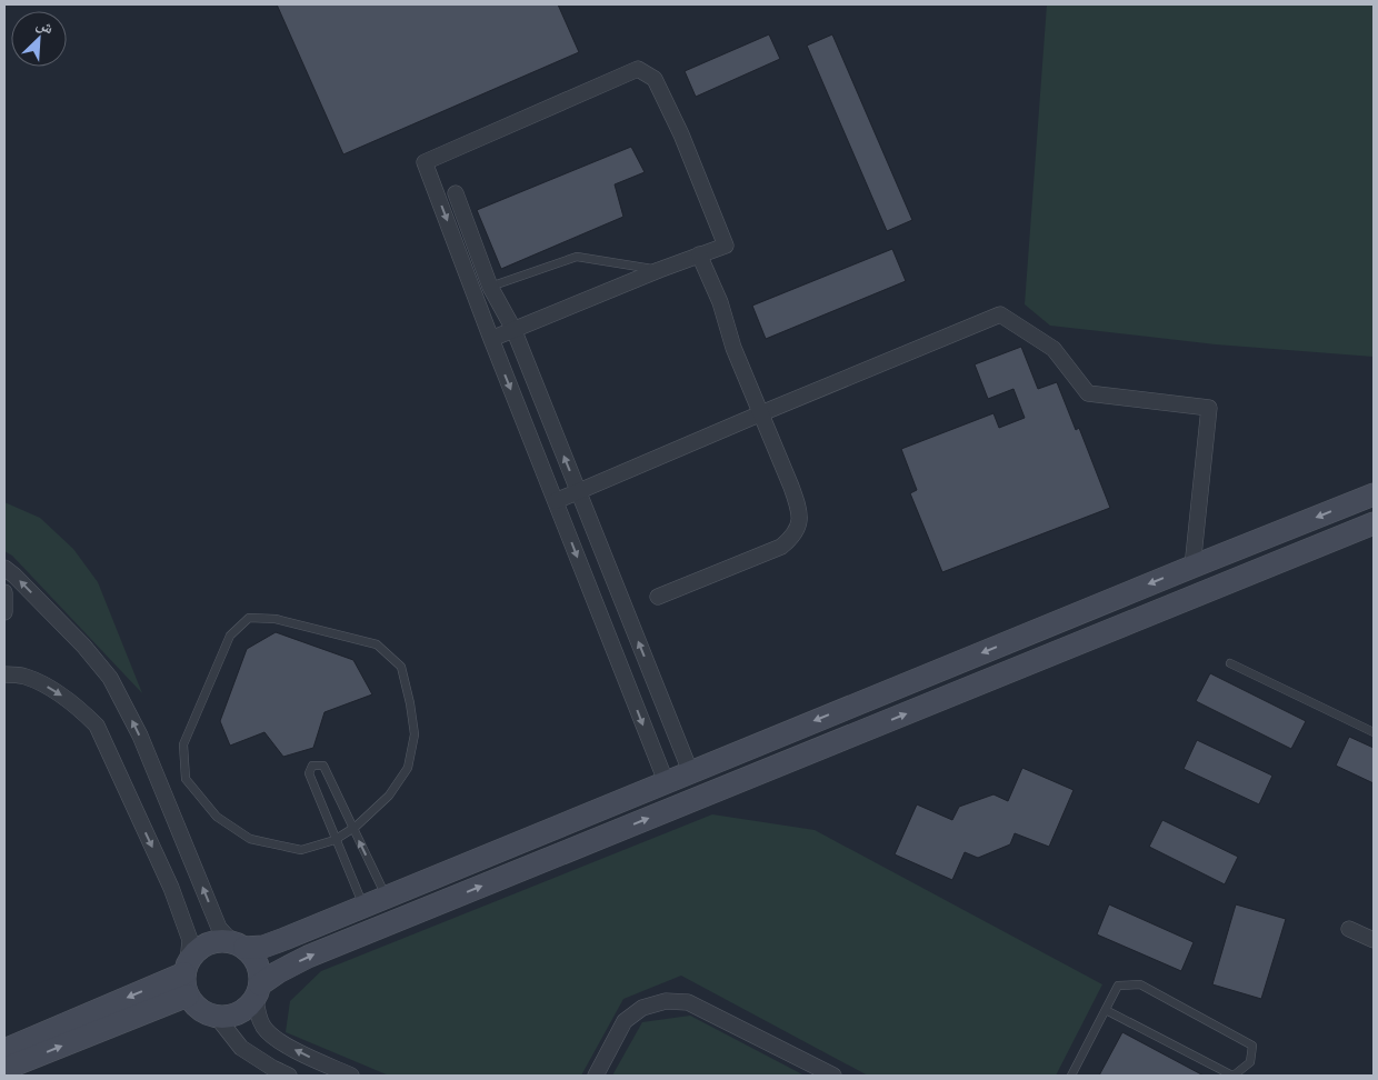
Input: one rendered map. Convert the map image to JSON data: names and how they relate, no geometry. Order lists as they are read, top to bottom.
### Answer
{
  "north": "top right"
}
